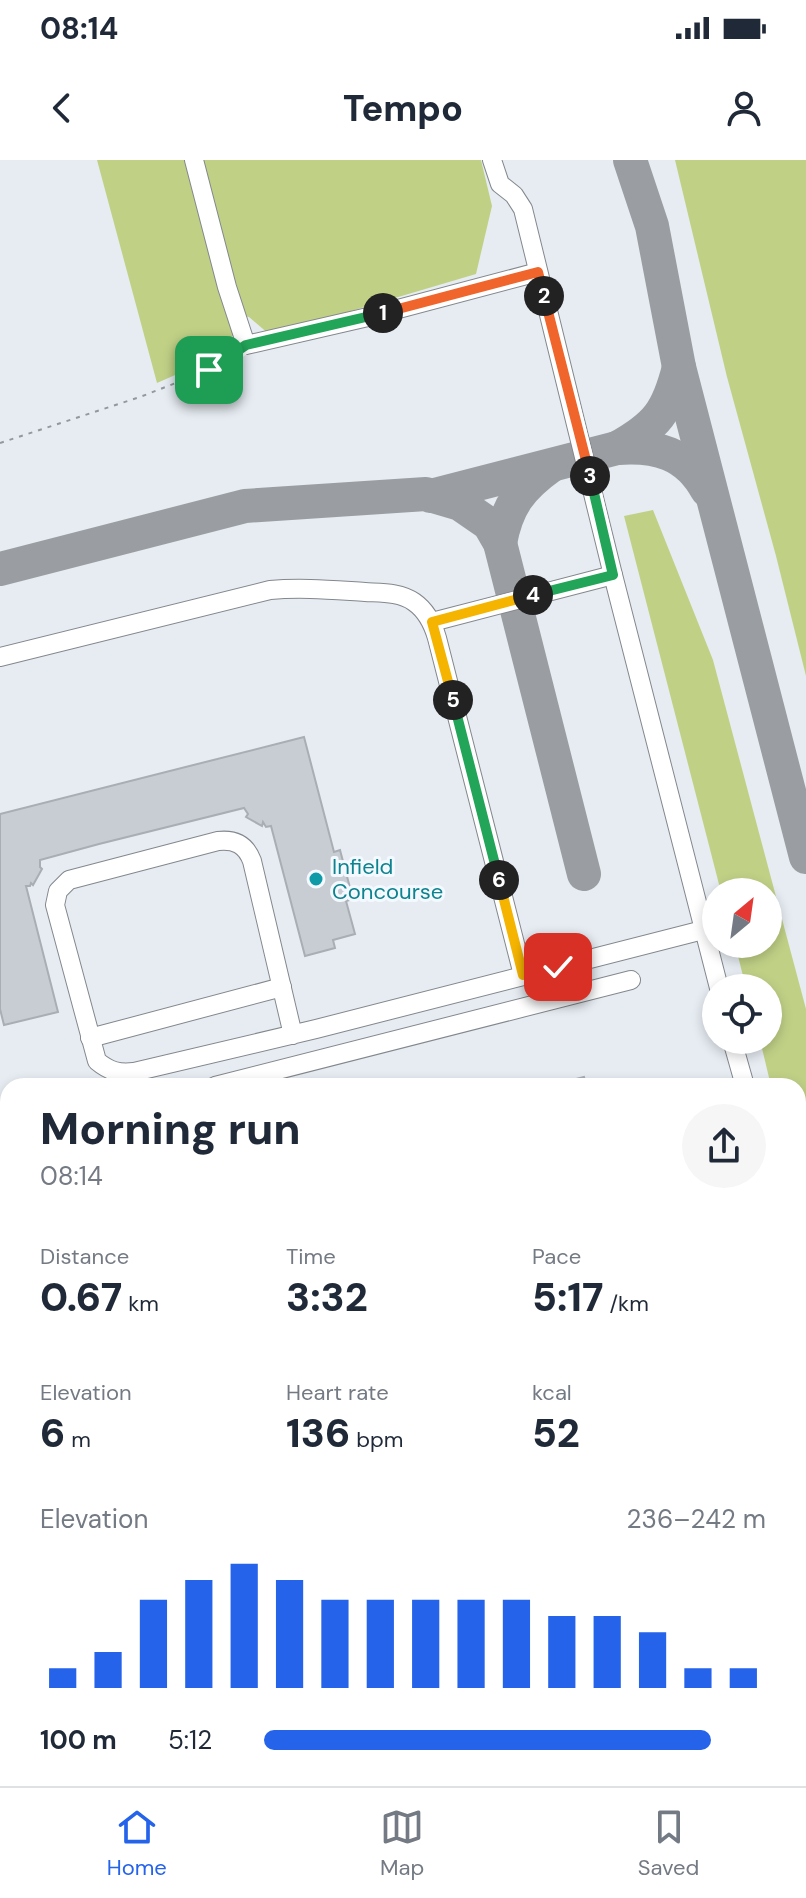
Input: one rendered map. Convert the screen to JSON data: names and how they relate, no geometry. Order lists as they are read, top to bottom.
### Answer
{
  "places": ["Infield Concourse"],
  "north": "top right",
  "page": {
    "status": "08:14",
    "header": "Tempo",
    "pins": [
      "2",
      "1",
      "3",
      "4",
      "5",
      "6"
    ],
    "heading": ["Morning run", "08:14"],
    "stats": [
      ["Distance", "0.67 km"],
      ["Time", "3:32"],
      ["Pace", "5:17 /km"],
      ["Elevation", "6 m"],
      ["Heart rate", "136 bpm"],
      ["kcal", "52"]
    ],
    "chart": ["Elevation", "236–242 m"],
    "list": [
      {
        "name": "100 m",
        "note": "5:12"
      }
    ],
    "tabs": ["Home", "Map", "Saved"]
  }
}
